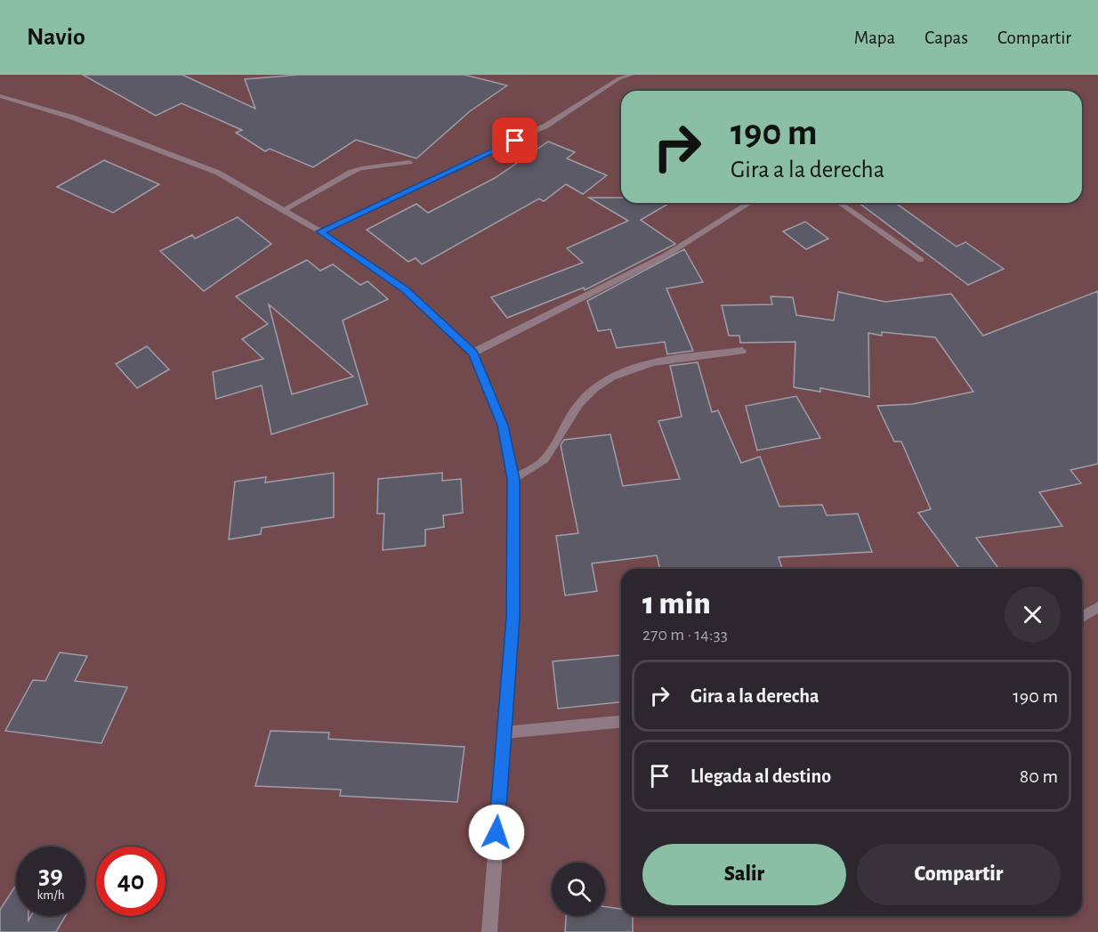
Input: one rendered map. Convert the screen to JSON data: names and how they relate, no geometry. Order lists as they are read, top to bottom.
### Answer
{
  "page": {
    "header": "Navio",
    "nav": ["Mapa", "Capas", "Compartir"],
    "turn": ["190 m", "Gira a la derecha"],
    "heading": ["1 min", "270 m · 14:33"],
    "list": [
      {
        "name": "Gira a la derecha",
        "value": "190 m"
      },
      {
        "name": "Llegada al destino",
        "value": "80 m"
      }
    ],
    "buttons": ["Salir", "Compartir"],
    "speed": "39 km/h",
    "limit": "40"
  }
}
